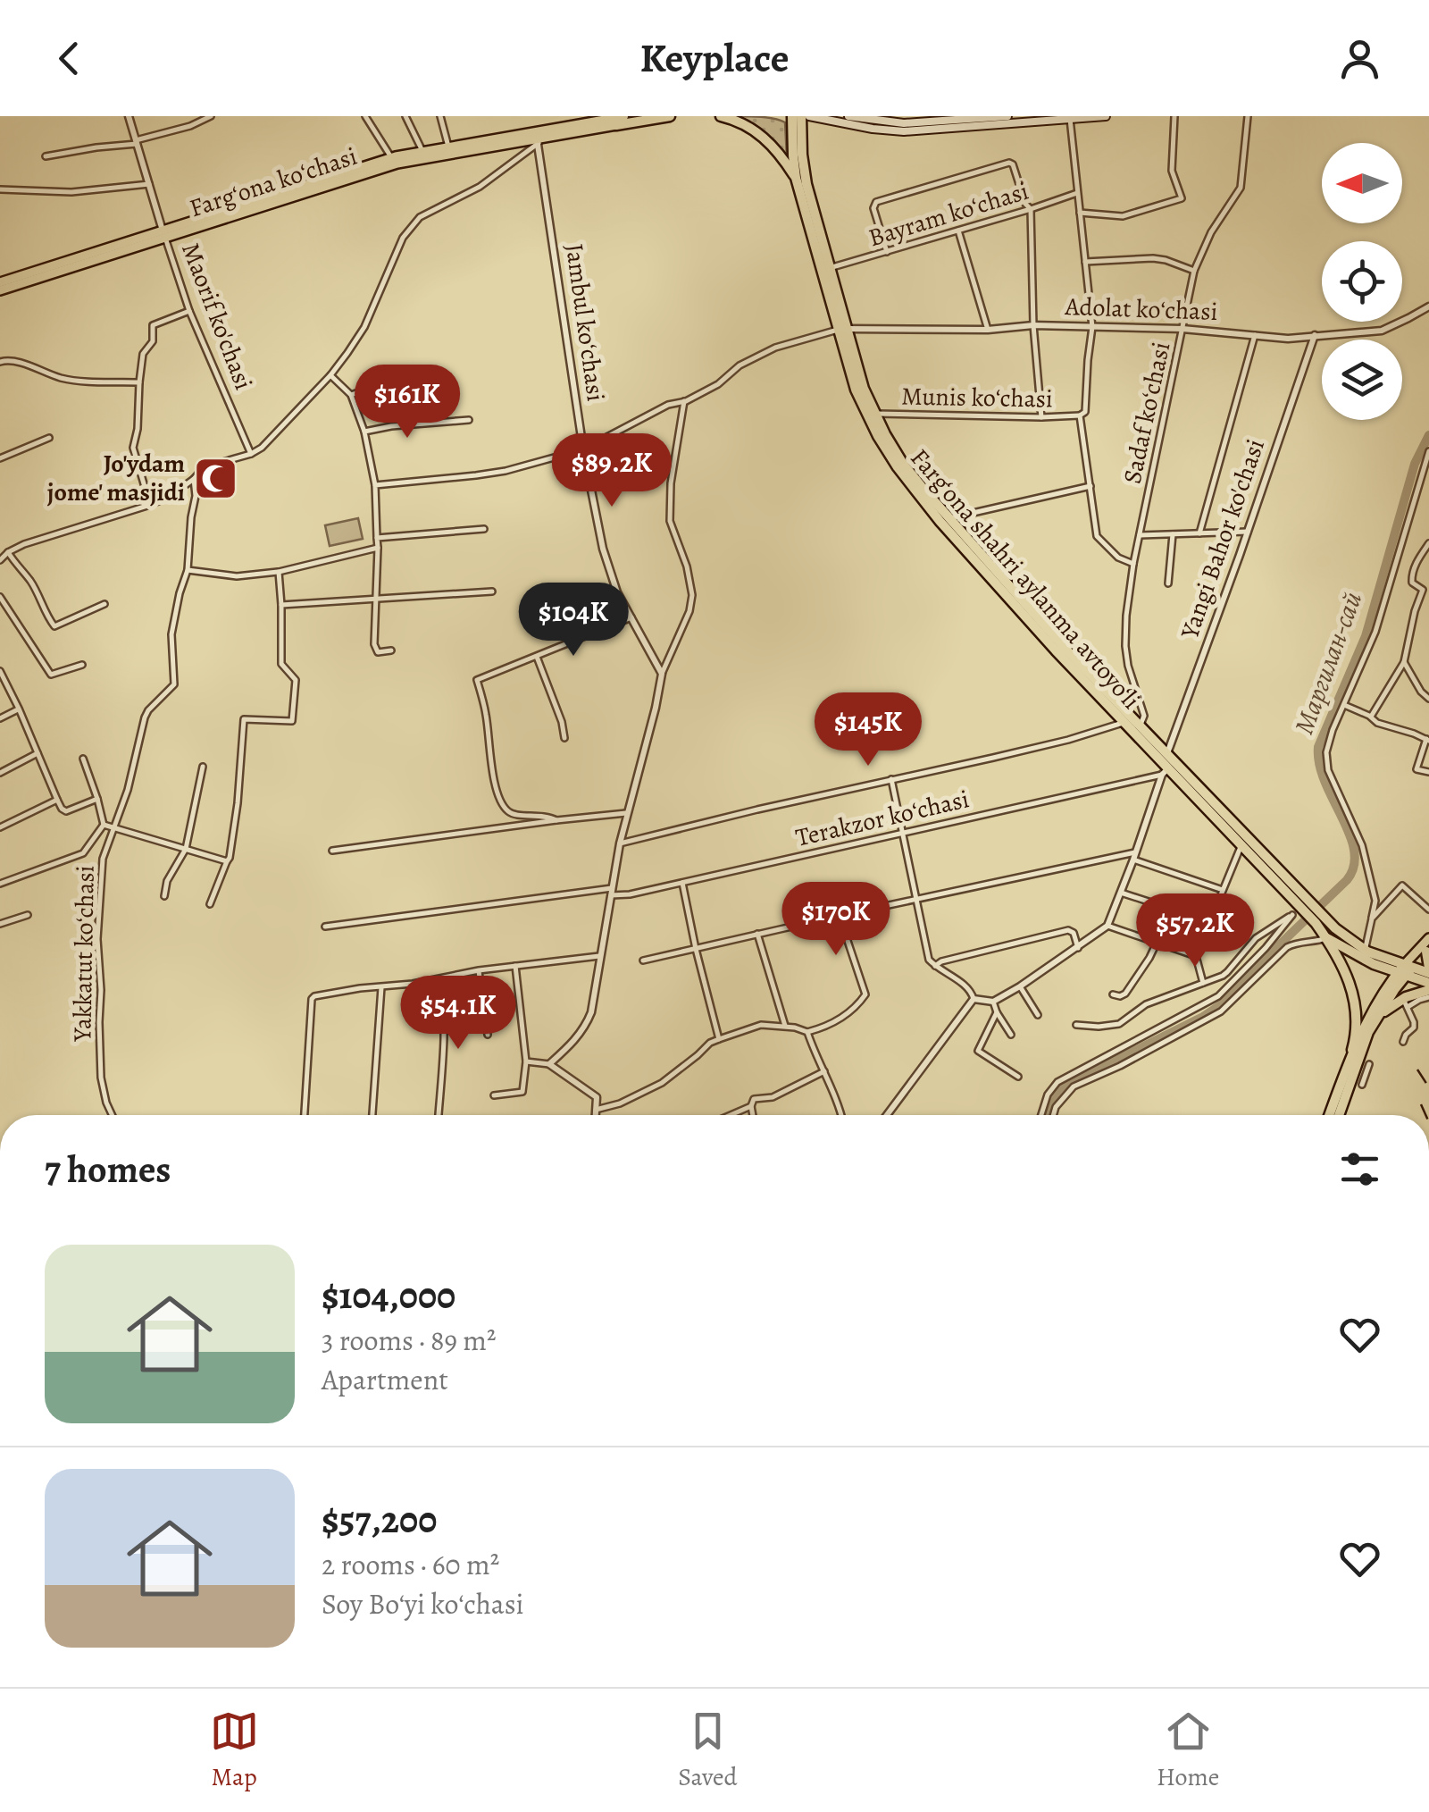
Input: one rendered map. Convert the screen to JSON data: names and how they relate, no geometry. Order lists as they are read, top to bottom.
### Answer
{
  "streets": {
    "highway": ["Fargʻona koʻchasi", "Farg‘ona shahri aylanma avtoyo‘li"],
    "street": [
      "Bayram koʻchasi",
      "Adolat koʻchasi",
      "Maorif ko'chasi",
      "Jambul koʻchasi",
      "Munis koʻchasi",
      "Sadaf koʻchasi",
      "Yangi Bahor ko'chasi",
      "Terakzor koʻchasi",
      "Yakkatut koʻchasi"
    ]
  },
  "crossings": [
    ["Fargʻona koʻchasi", "Maorif ko'chasi"],
    ["Fargʻona koʻchasi", "Jambul koʻchasi"],
    ["Bayram koʻchasi", "Farg‘ona shahri aylanma avtoyo‘li"],
    ["Adolat koʻchasi", "Sadaf koʻchasi"],
    ["Adolat koʻchasi", "Yangi Bahor ko'chasi"],
    ["Adolat koʻchasi", "Farg‘ona shahri aylanma avtoyo‘li"],
    ["Munis koʻchasi", "Farg‘ona shahri aylanma avtoyo‘li"],
    ["Sadaf koʻchasi", "Farg‘ona shahri aylanma avtoyo‘li"],
    ["Yangi Bahor ko'chasi", "Farg‘ona shahri aylanma avtoyo‘li"],
    ["Farg‘ona shahri aylanma avtoyo‘li", "Terakzor koʻchasi"]
  ],
  "water": ["Маргилан-сай"],
  "places": {
    "mosque": ["Jo'ydam jome' masjidi"]
  },
  "north": "left",
  "page": {
    "header": "Keyplace",
    "price": [
      "$161K",
      "$89.2K",
      "$104K",
      "$145K",
      "$170K",
      "$57.2K",
      "$54.1K"
    ],
    "heading": "7 homes",
    "list": [
      {
        "name": "$104,000",
        "note": "3 rooms · 89 m² · Apartment"
      },
      {
        "name": "$57,200",
        "note": "2 rooms · 60 m² · Soy Boʻyi koʻchasi"
      }
    ],
    "tabs": ["Map", "Saved", "Home"]
  }
}
